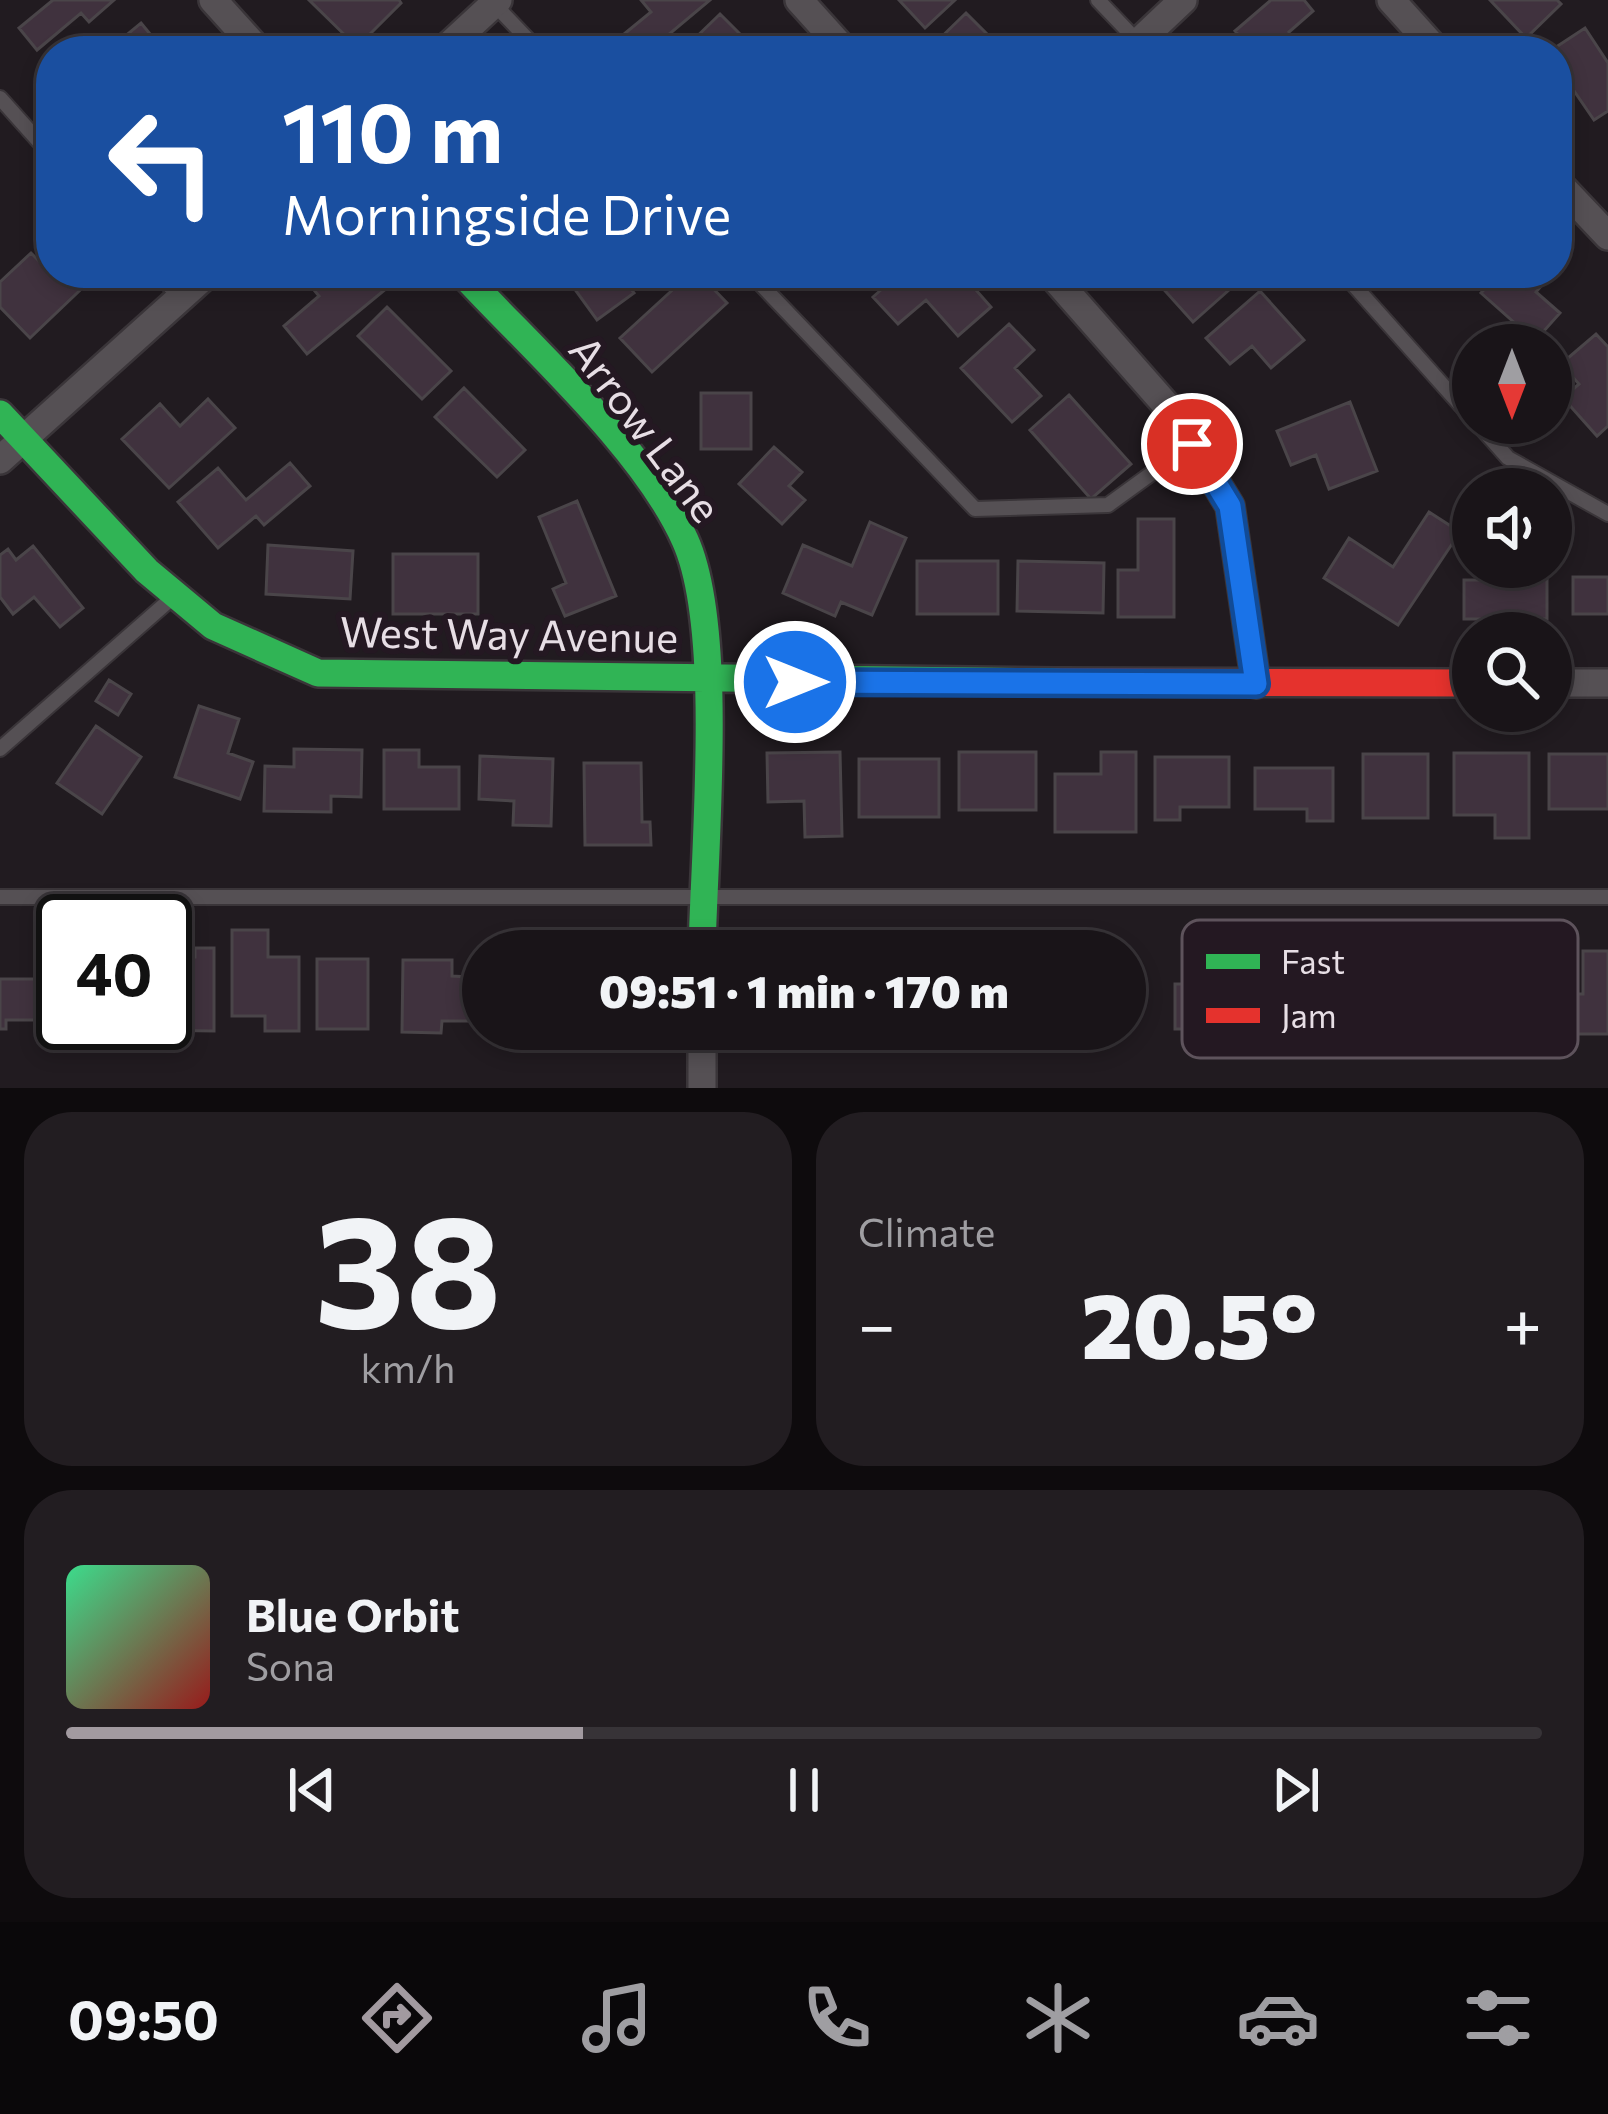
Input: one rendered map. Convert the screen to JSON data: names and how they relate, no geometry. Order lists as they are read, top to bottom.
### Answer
{
  "streets": {
    "street": ["Arrow Lane", "West Way Avenue"]
  },
  "crossings": [
    ["Arrow Lane", "West Way Avenue"]
  ],
  "legend": ["Fast", "Jam"],
  "north": "bottom",
  "page": {
    "turn": ["110 m", "Morningside Drive"],
    "limit": "40",
    "trip": "09:51 · 1 min · 170 m",
    "tile": [
      ["38", "km/h"],
      "Climate"
    ],
    "heat": ["−", "20.5°", "+"],
    "song": ["Blue Orbit", "Sona"],
    "tabs": "09:50"
  }
}
